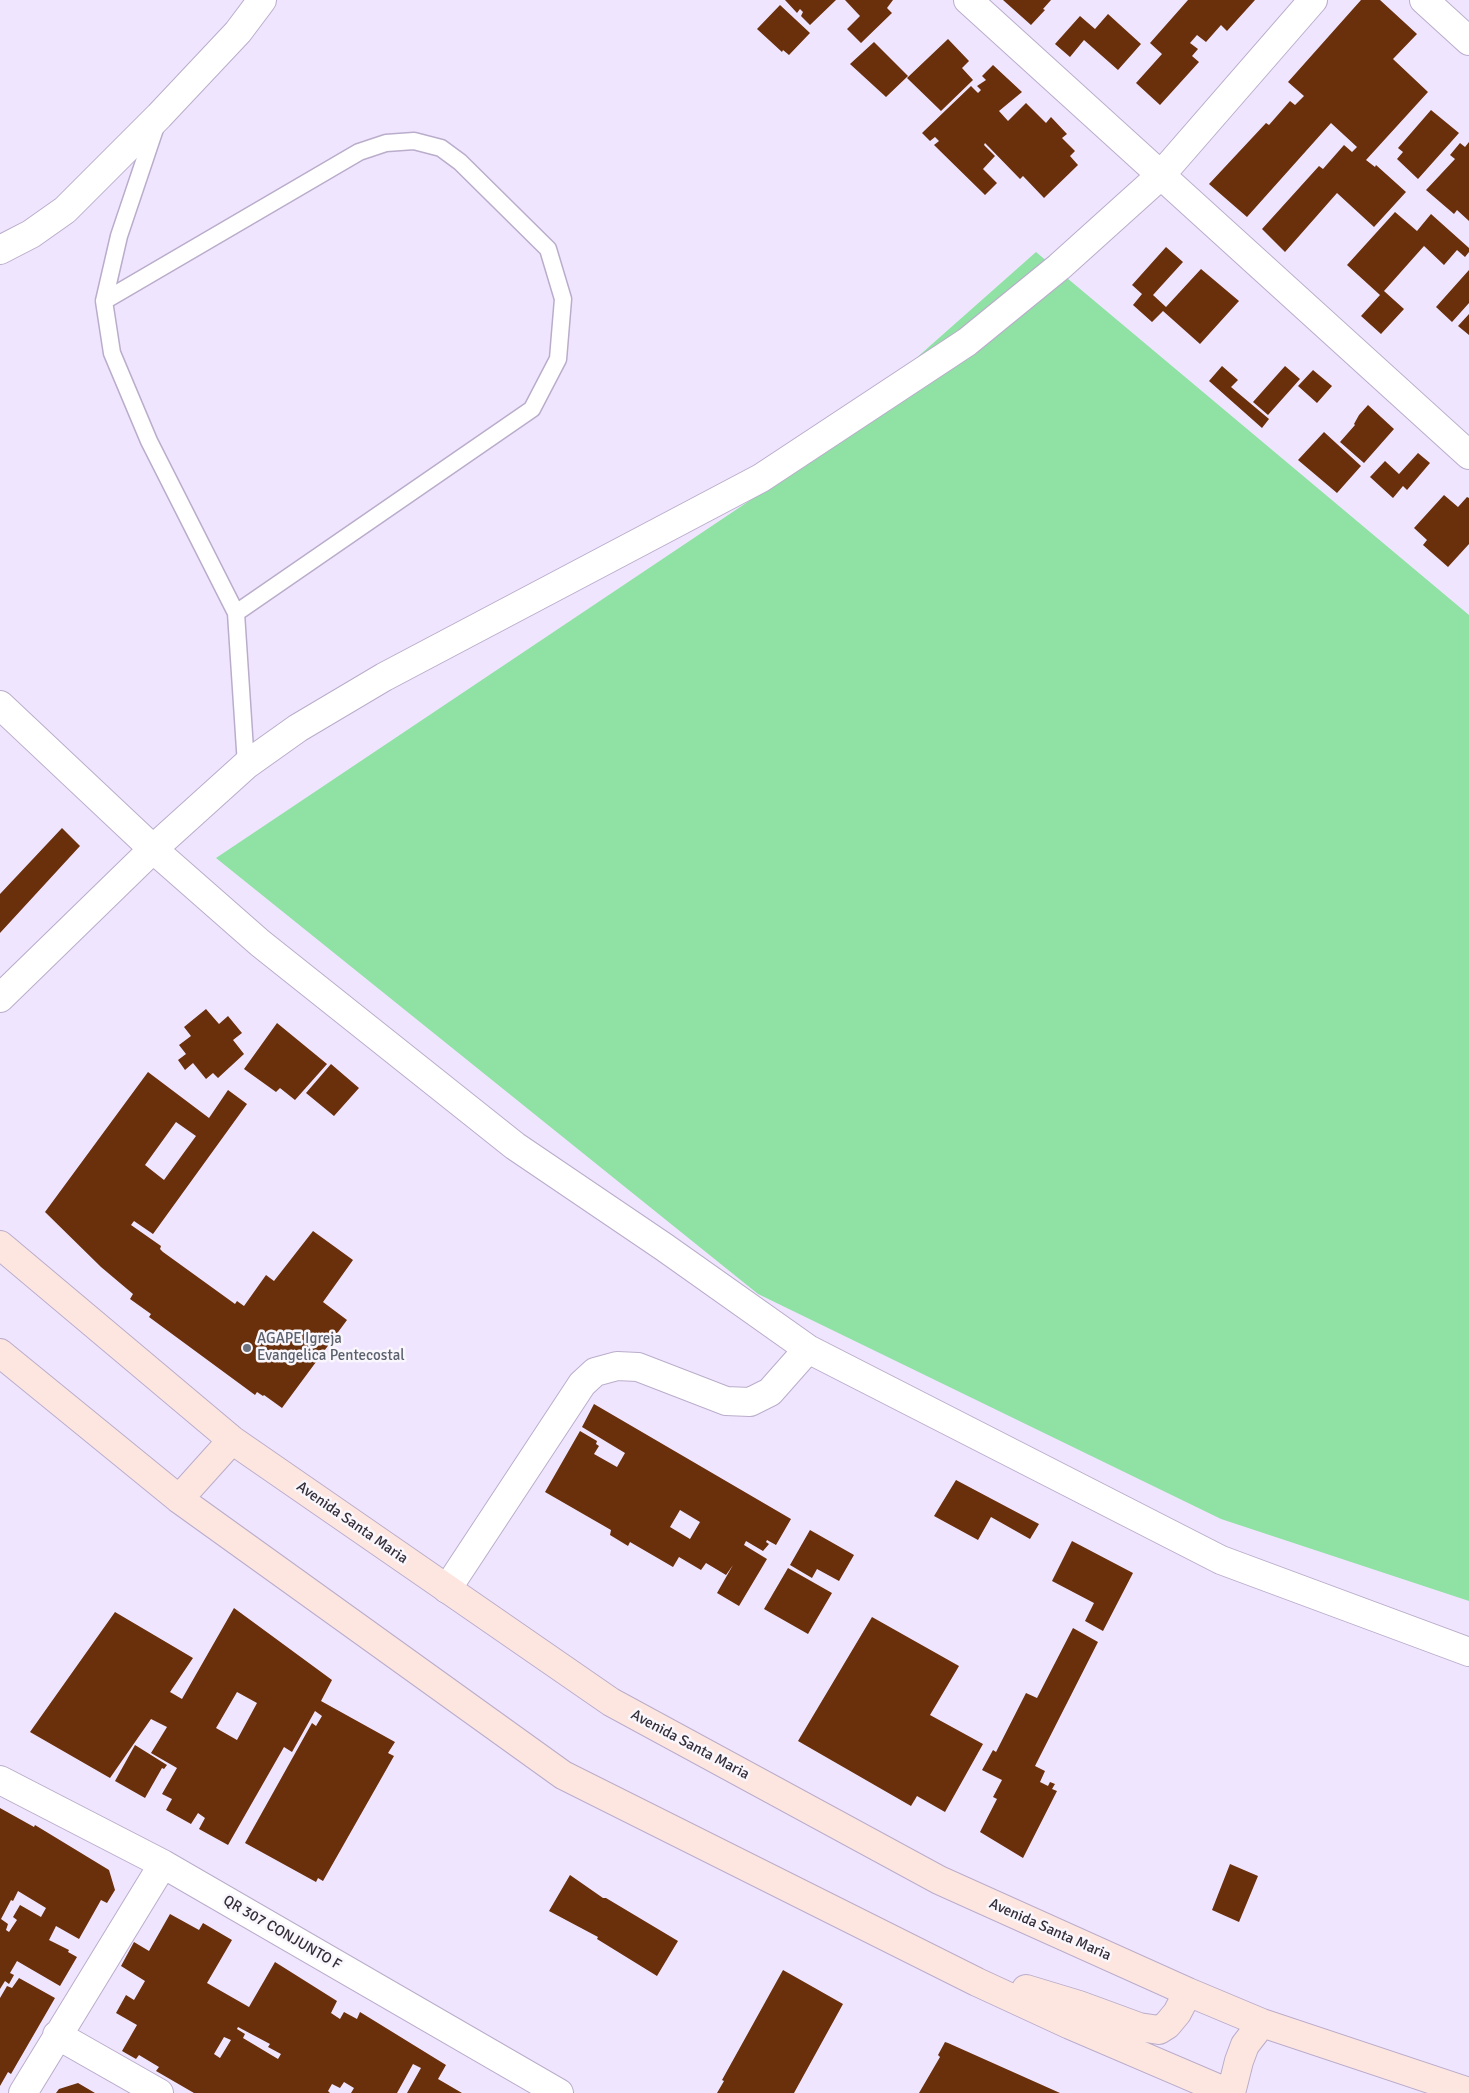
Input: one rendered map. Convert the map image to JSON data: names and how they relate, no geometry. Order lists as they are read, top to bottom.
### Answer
{
  "streets": {
    "main road": ["Avenida Santa Maria"],
    "street": ["QR 307 CONJUNTO F"]
  },
  "places": ["AGAPE Igreja Evangelica Pentecostal"]
}
